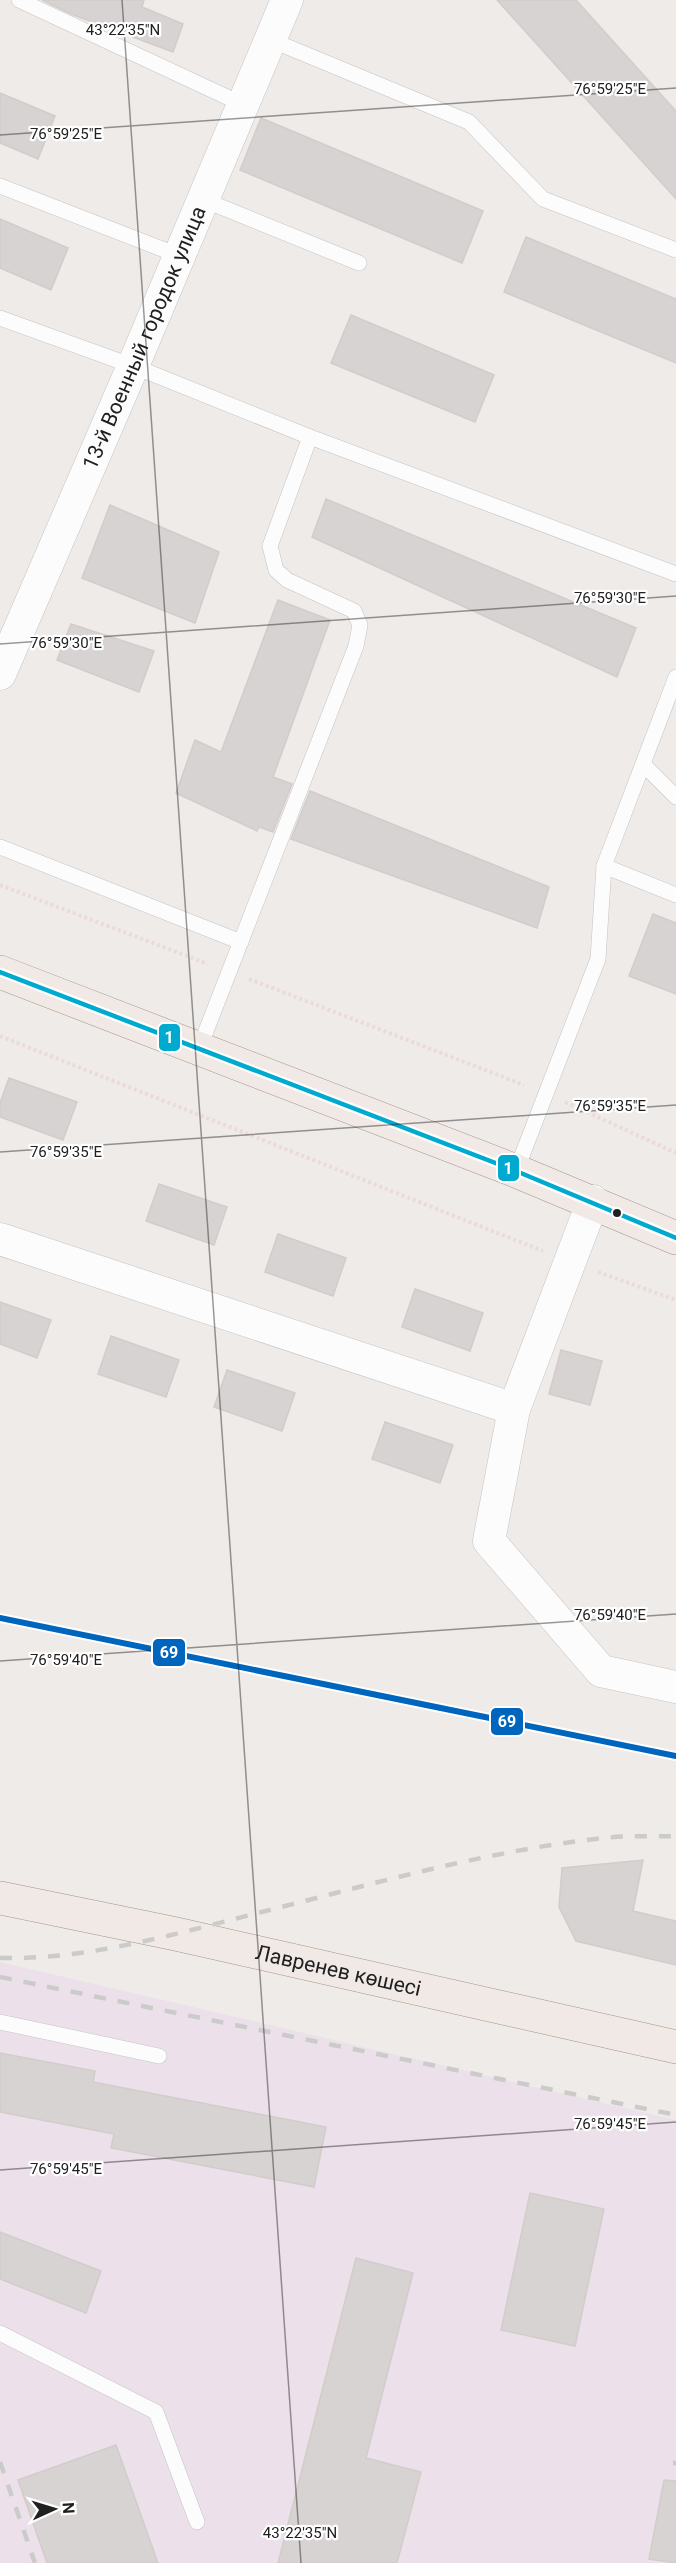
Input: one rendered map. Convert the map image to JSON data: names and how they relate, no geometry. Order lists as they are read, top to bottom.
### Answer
{
  "streets": {
    "main road": ["Лавренев көшесі"],
    "street": ["13-й Военный городок улица"]
  },
  "lines": ["transit line 1", "transit line 69"],
  "north": "right",
  "coordinates": [
    "43°22'35\"N",
    "76°59'25\"E",
    "76°59'30\"E",
    "76°59'35\"E",
    "76°59'40\"E",
    "76°59'45\"E"
  ]
}
